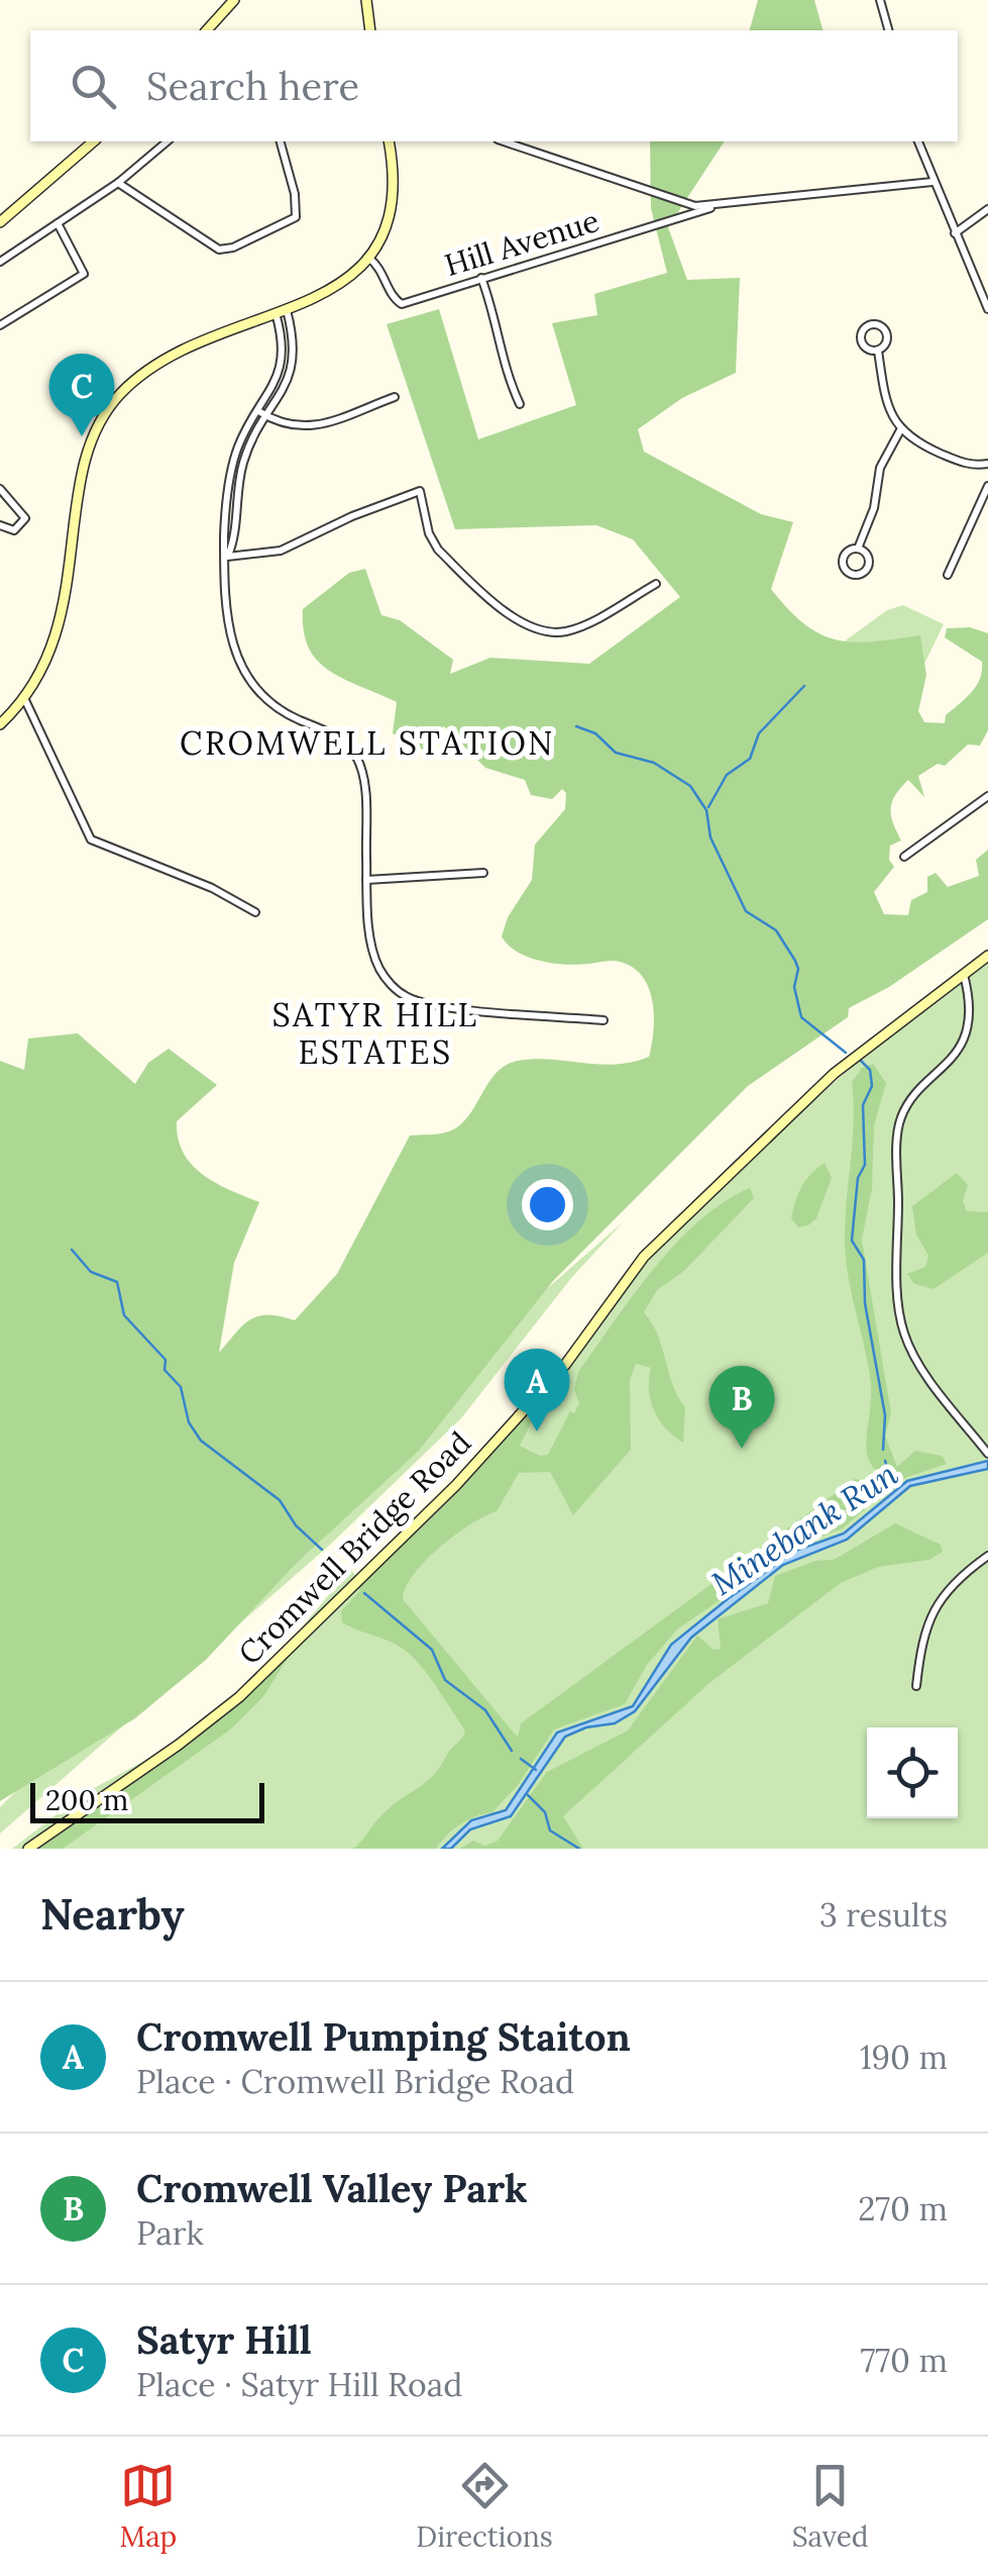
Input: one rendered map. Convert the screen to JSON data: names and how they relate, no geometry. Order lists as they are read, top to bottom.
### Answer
{
  "streets": {
    "main road": ["Cromwell Bridge Road"],
    "street": ["Hill Avenue"]
  },
  "districts": ["CROMWELL STATION", "SATYR HILL ESTATES"],
  "water": ["Minebank Run"],
  "scale_bar": "200 m",
  "page": {
    "search": "Search here",
    "pins": ["C", "A", "B"],
    "scale": "200 m",
    "heading": ["Nearby", "3 results"],
    "list": [
      {
        "mark": "A",
        "name": "Cromwell Pumping Staiton",
        "note": "Place · Cromwell Bridge Road",
        "value": "190 m"
      },
      {
        "mark": "B",
        "name": "Cromwell Valley Park",
        "note": "Park",
        "value": "270 m"
      },
      {
        "mark": "C",
        "name": "Satyr Hill",
        "note": "Place · Satyr Hill Road",
        "value": "770 m"
      }
    ],
    "nav": ["Map", "Directions", "Saved"]
  }
}
